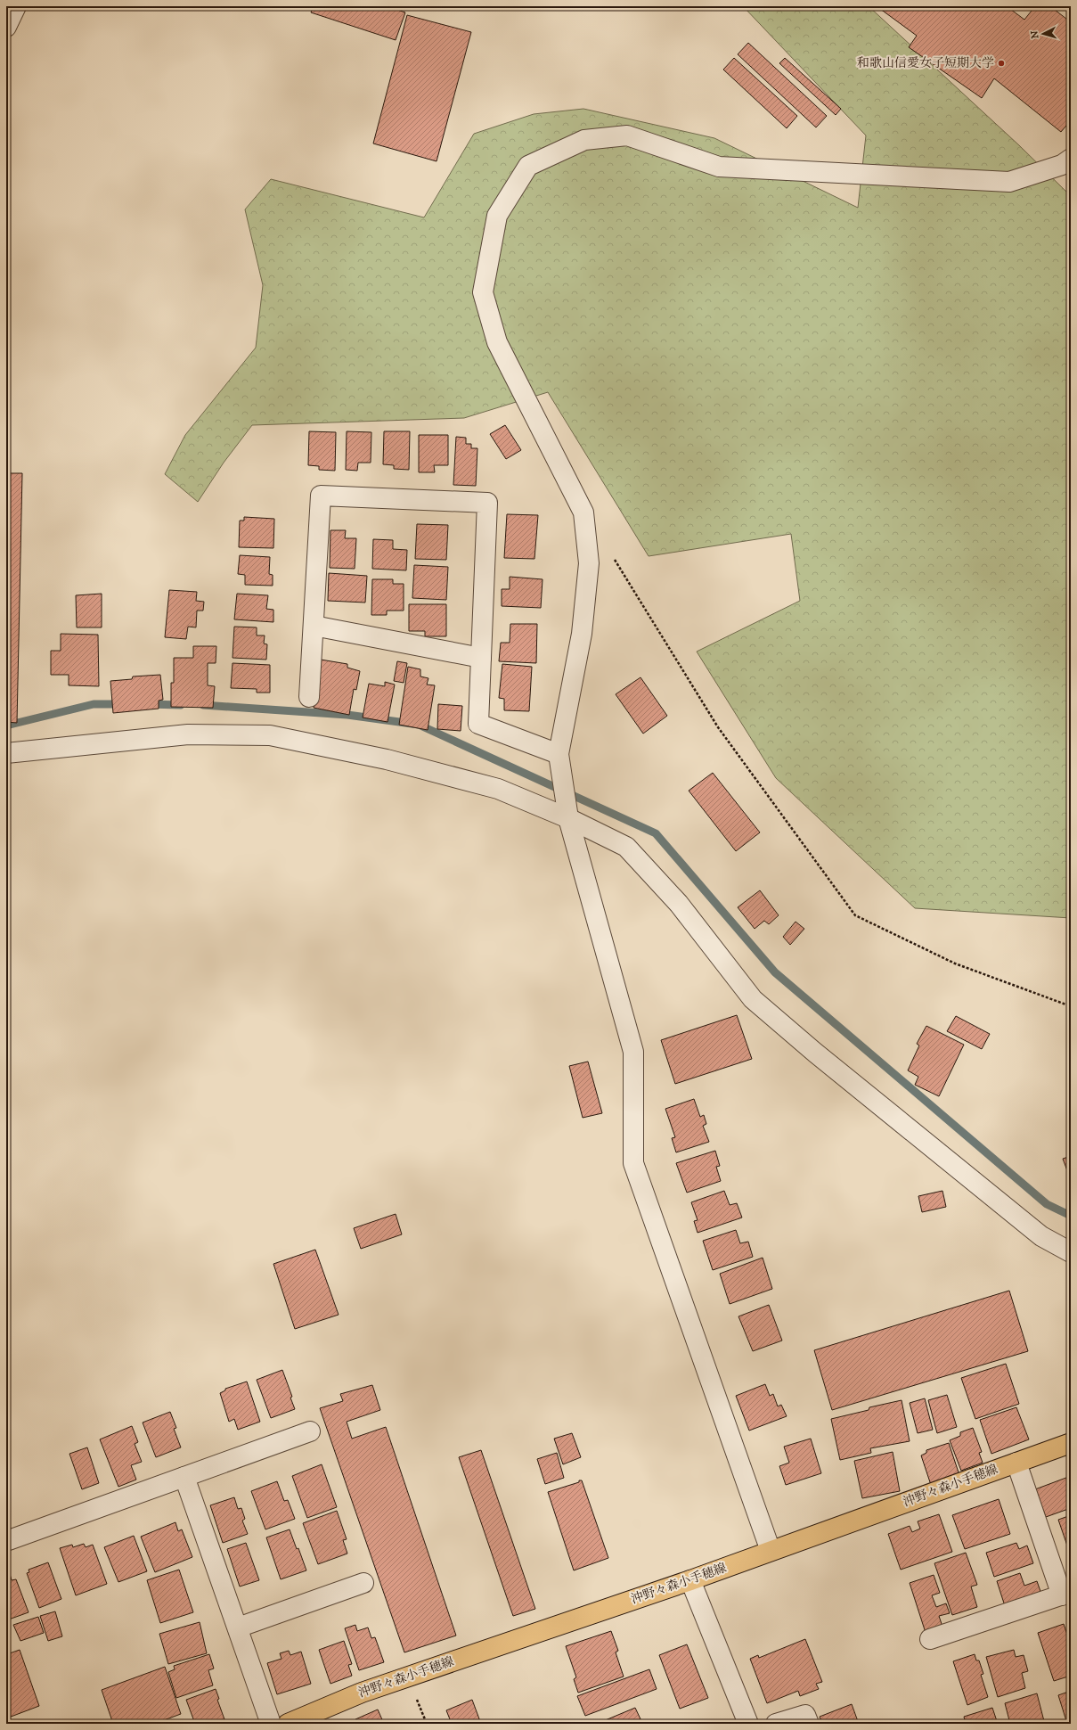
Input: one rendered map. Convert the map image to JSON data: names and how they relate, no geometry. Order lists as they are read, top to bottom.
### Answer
{
  "streets": {
    "main road": ["沖野々森小手穂線"]
  },
  "places": ["和歌山信愛女子短期大学"],
  "north": "left"
}
